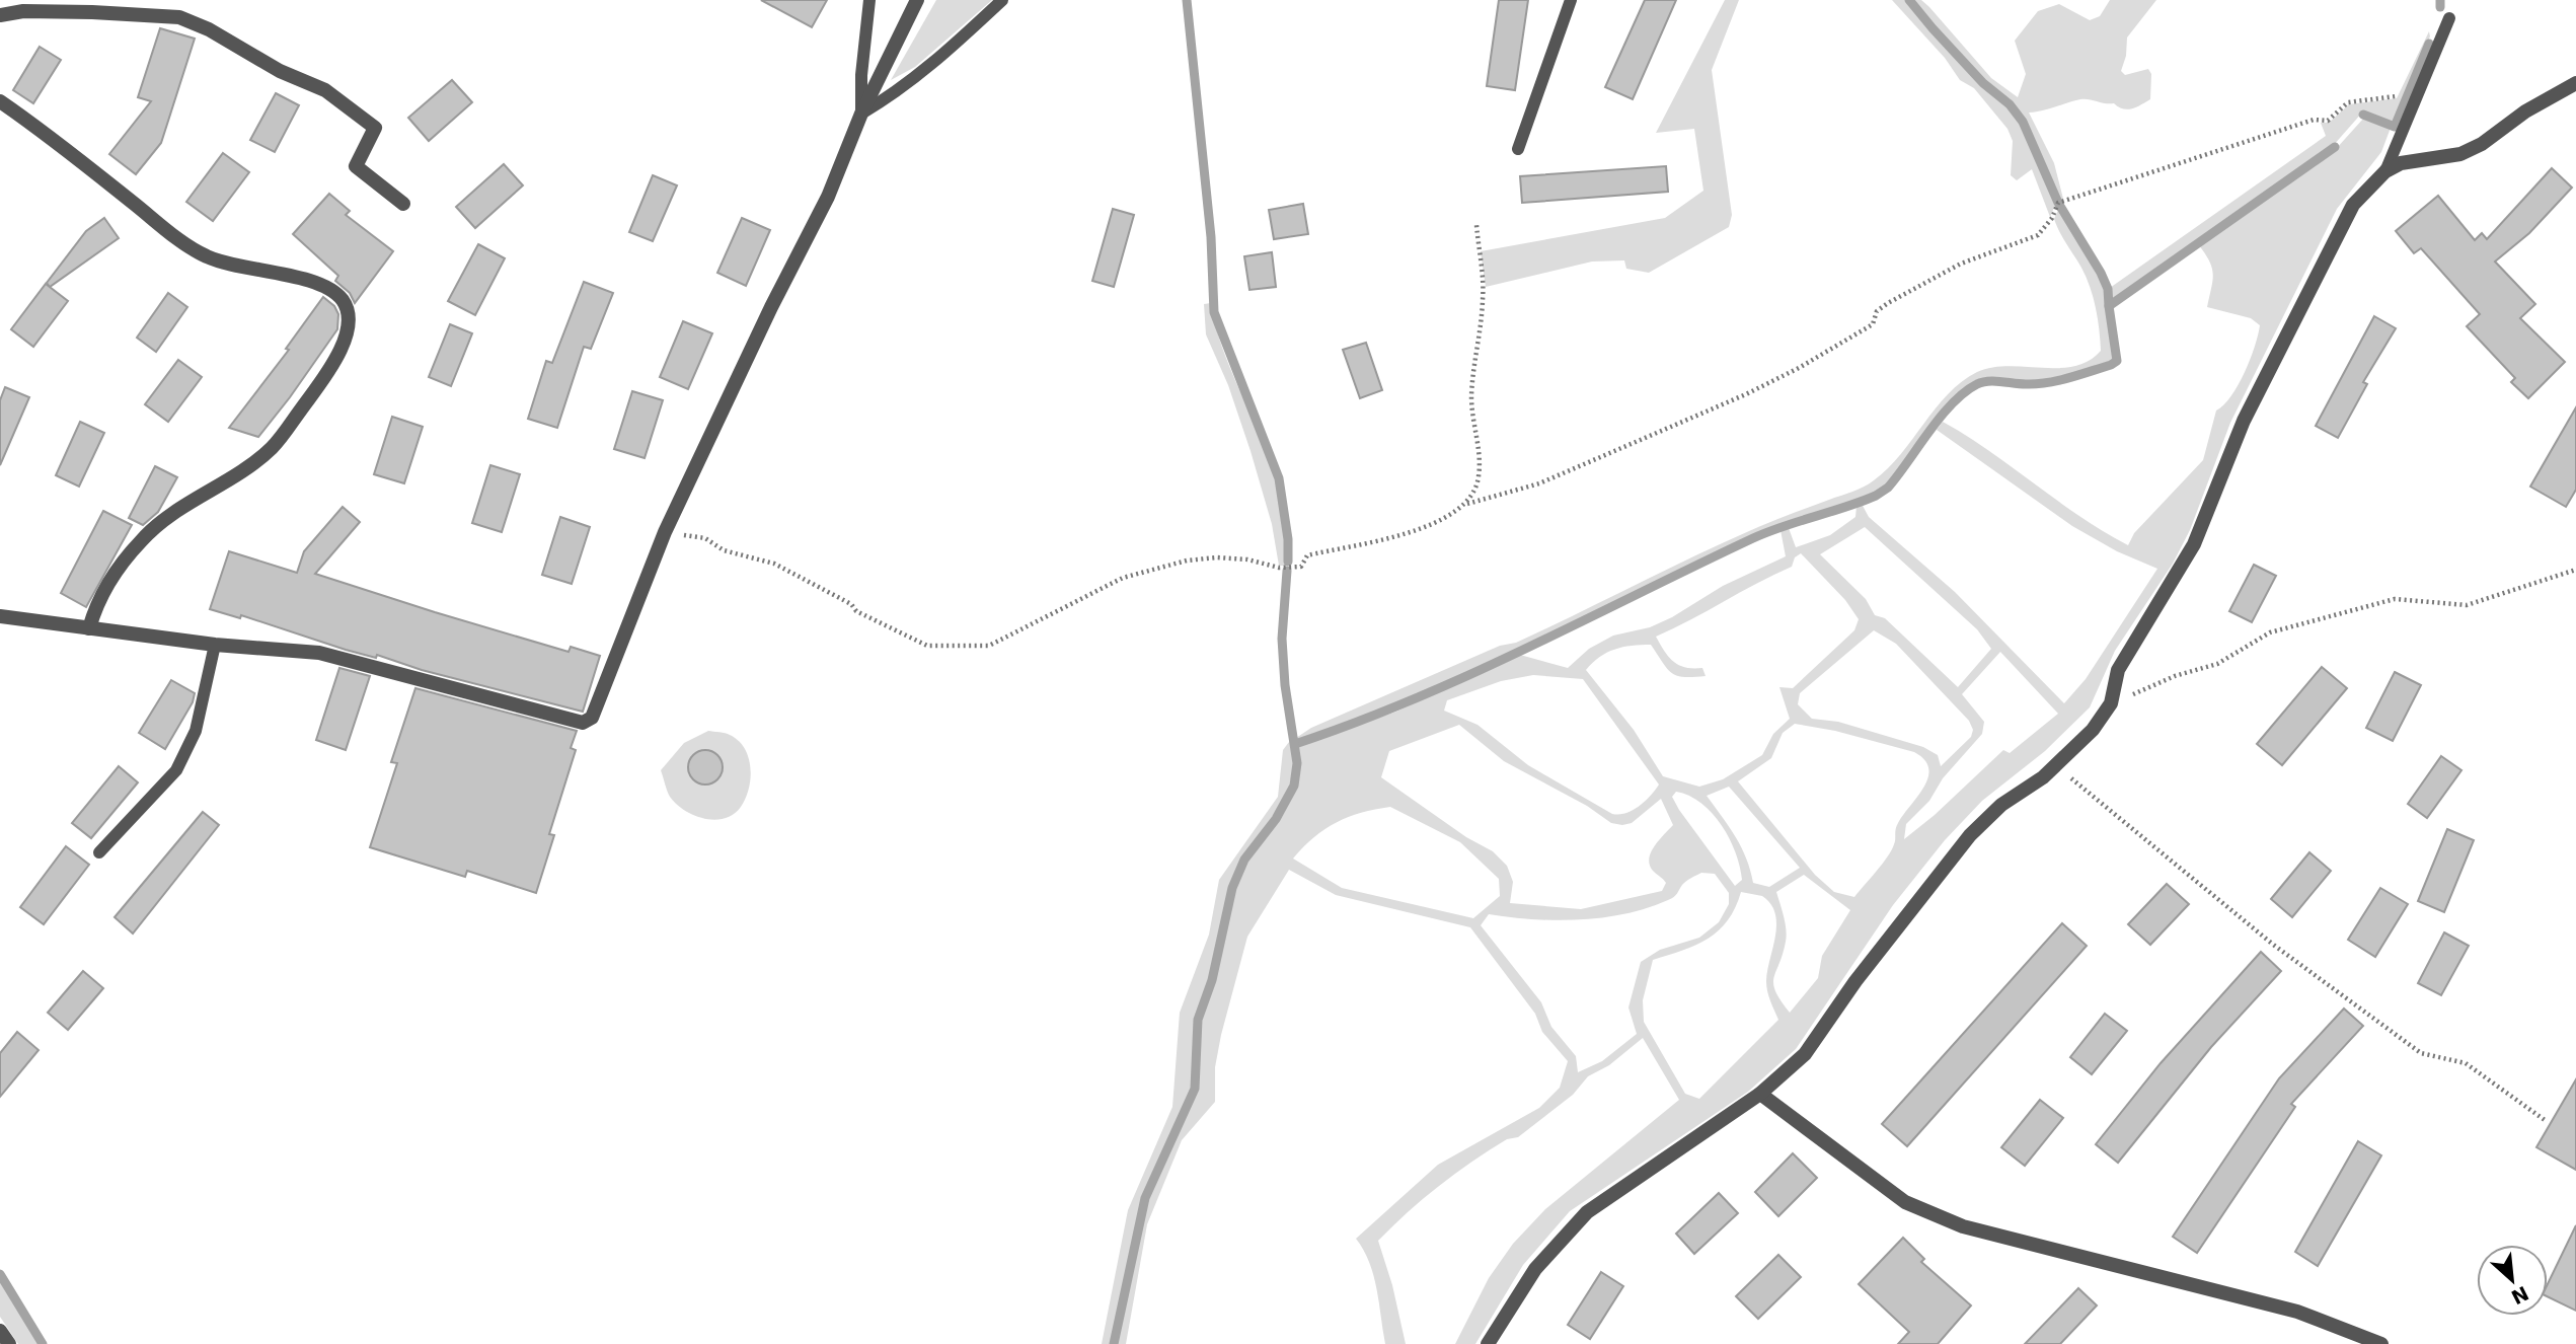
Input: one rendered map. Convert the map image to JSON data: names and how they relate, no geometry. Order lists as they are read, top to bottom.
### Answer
{
  "north": "bottom right"
}
